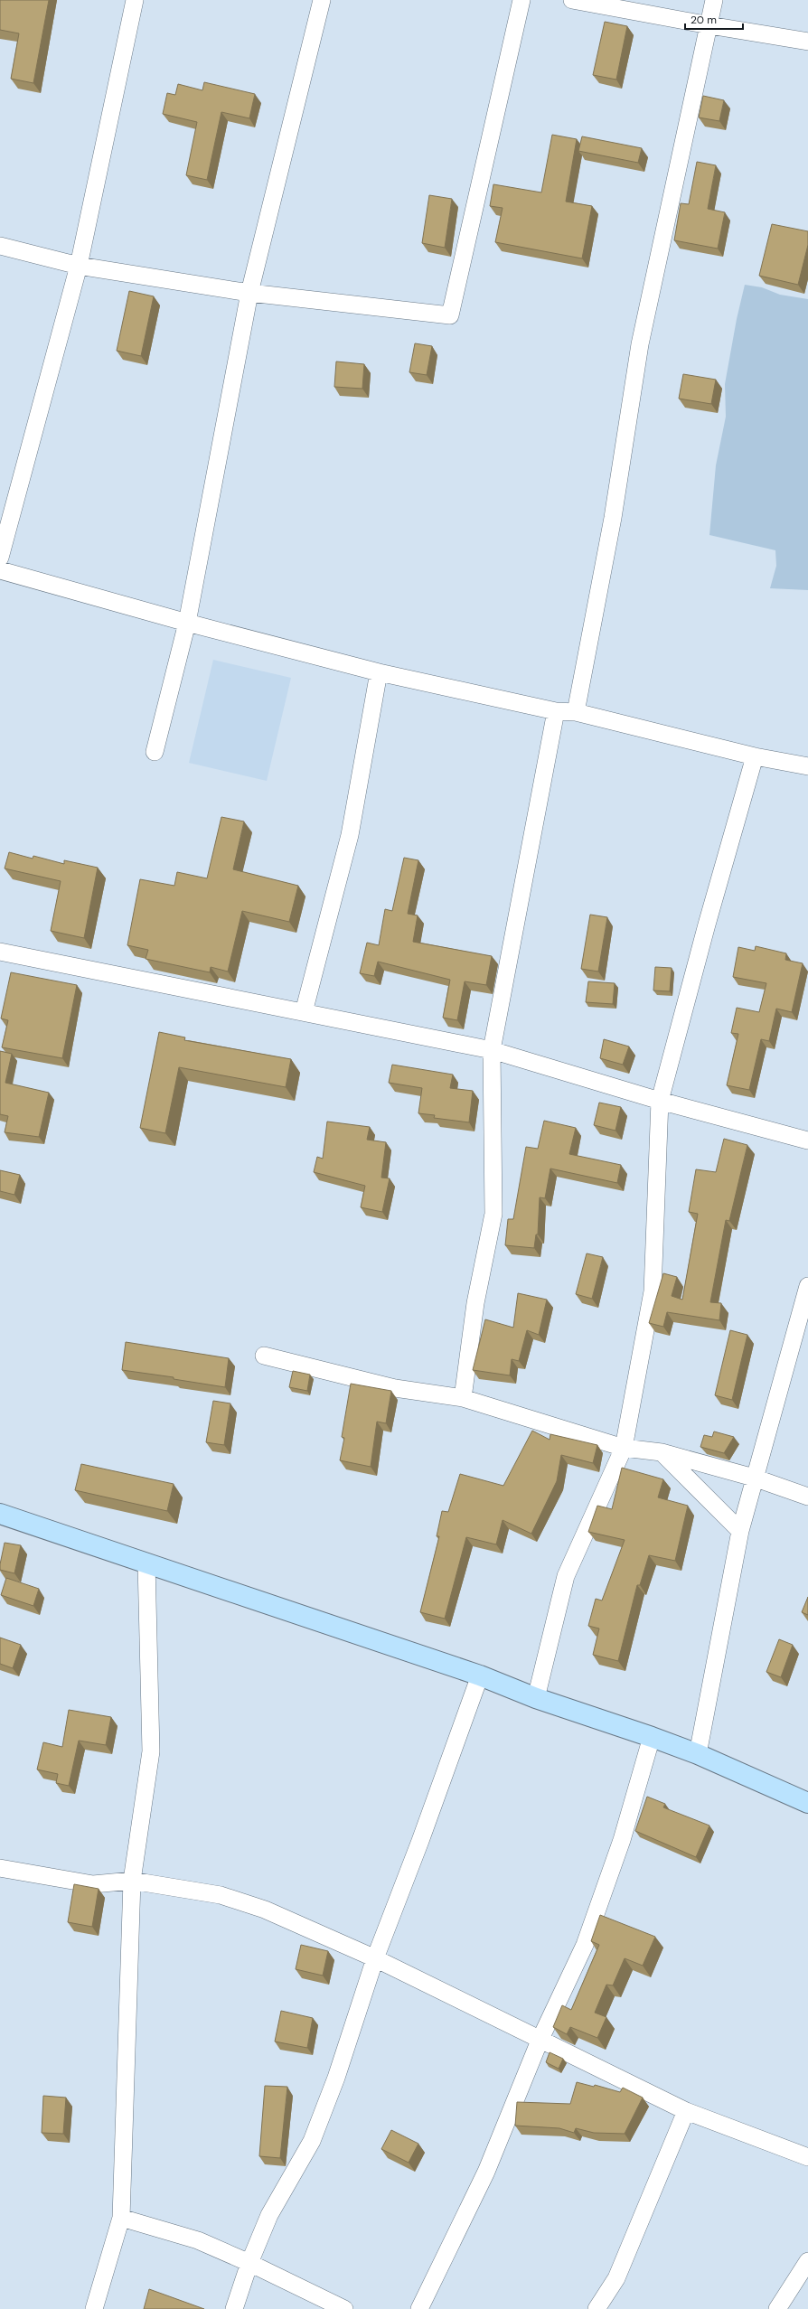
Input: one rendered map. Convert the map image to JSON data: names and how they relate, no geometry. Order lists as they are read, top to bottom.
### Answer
{
  "scale_bar": "20 m"
}
